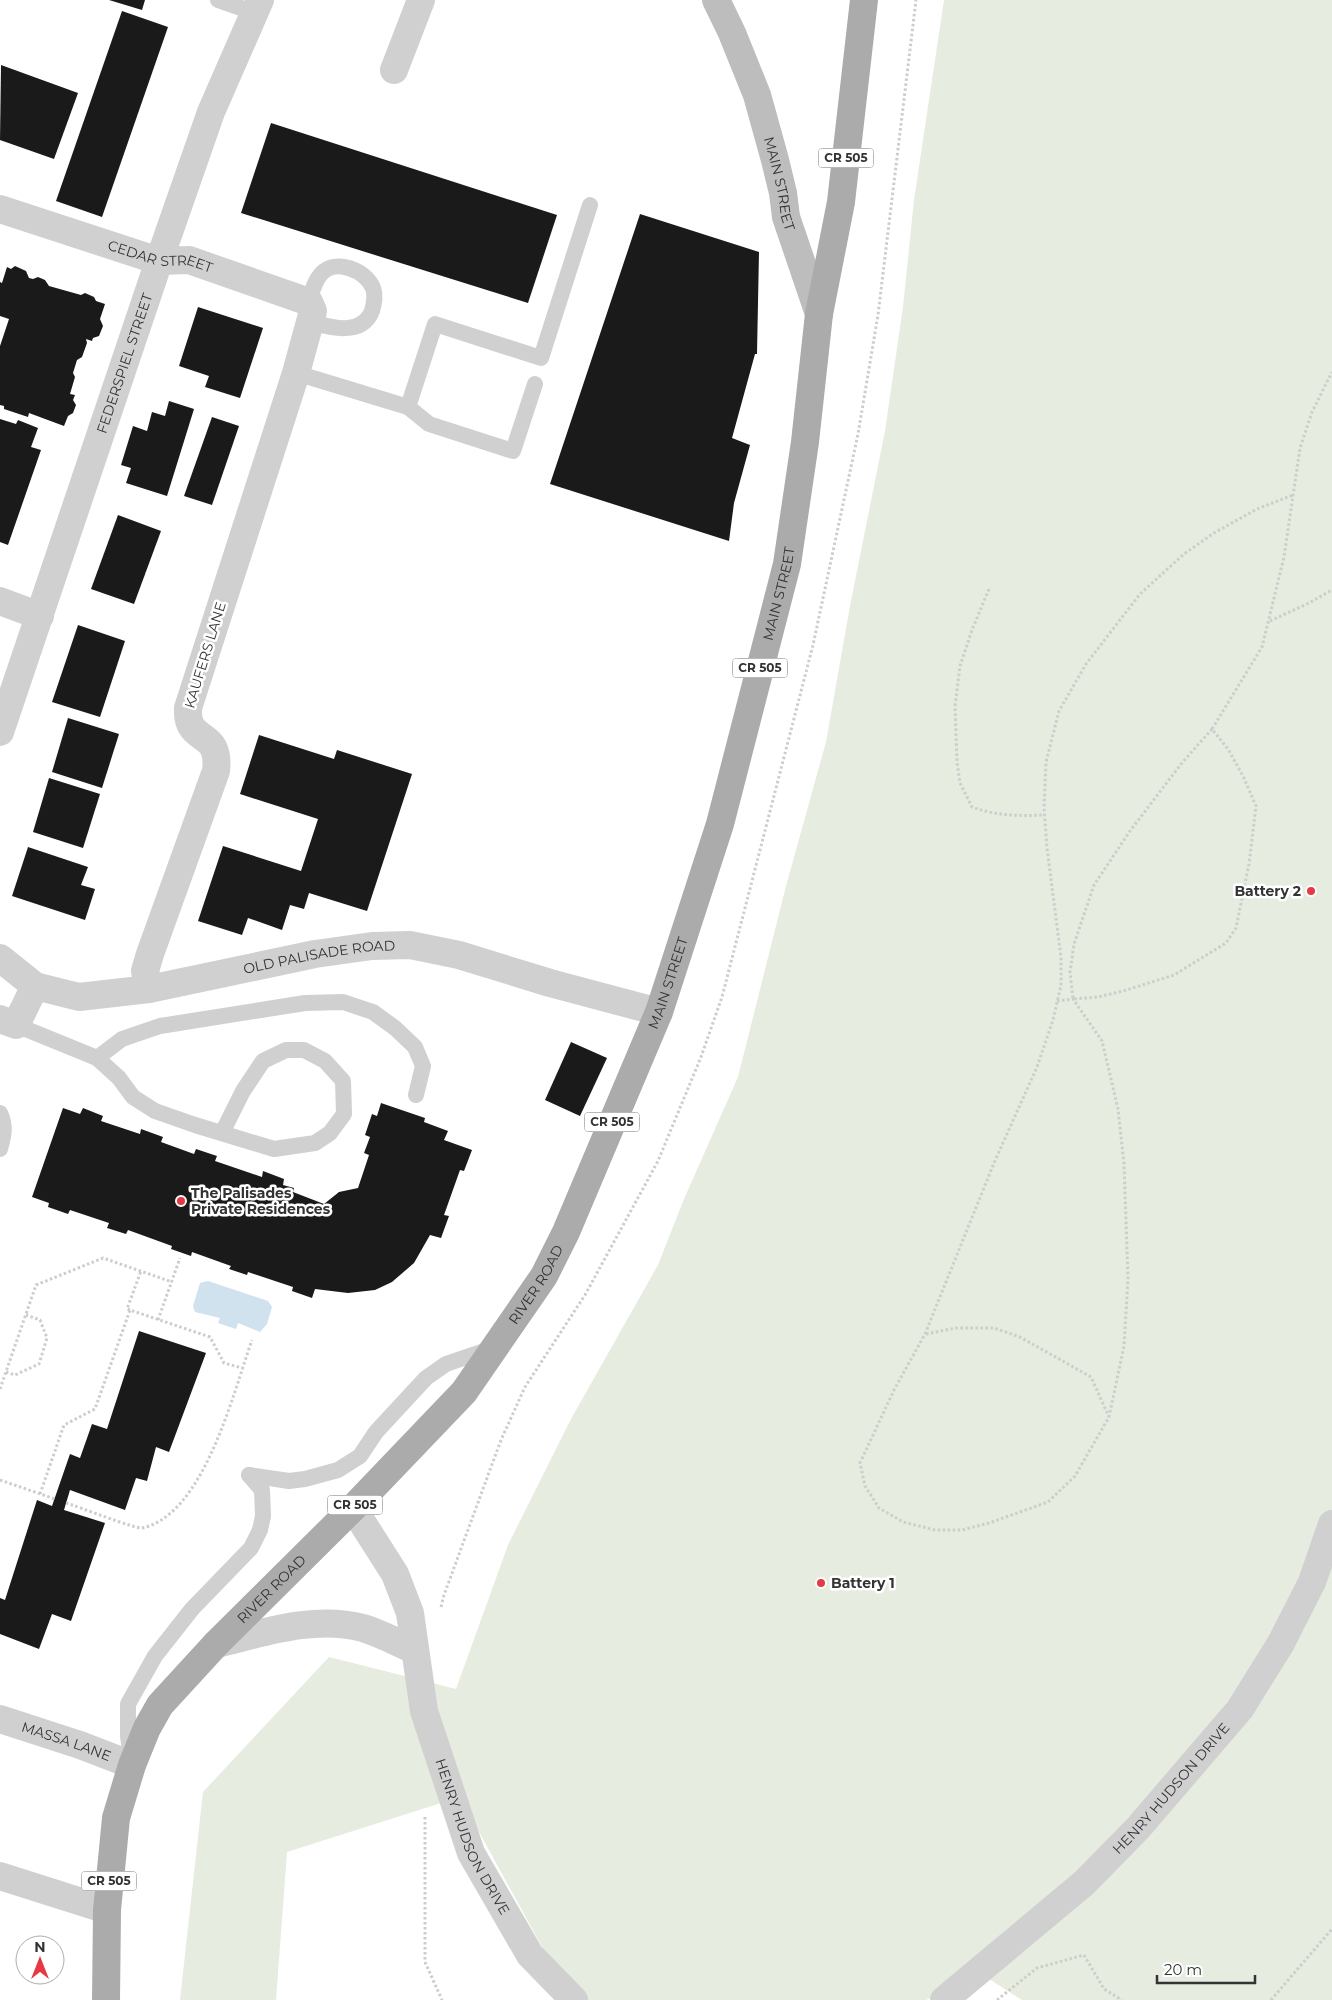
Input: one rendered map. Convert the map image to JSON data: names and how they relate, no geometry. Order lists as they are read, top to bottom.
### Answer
{
  "streets": {
    "main road": ["CR 505", "MAIN STREET", "RIVER ROAD"],
    "street": [
      "CEDAR STREET",
      "FEDERSPIEL STREET",
      "KAUFERS LANE",
      "OLD PALISADE ROAD",
      "MASSA LANE",
      "HENRY HUDSON DRIVE"
    ]
  },
  "crossings": [
    ["CR 505", "MAIN STREET"],
    ["MAIN STREET", "OLD PALISADE ROAD"],
    ["MAIN STREET", "RIVER ROAD"],
    ["CEDAR STREET", "FEDERSPIEL STREET"],
    ["CEDAR STREET", "KAUFERS LANE"],
    ["KAUFERS LANE", "OLD PALISADE ROAD"],
    ["RIVER ROAD", "MASSA LANE"],
    ["RIVER ROAD", "HENRY HUDSON DRIVE"]
  ],
  "places": ["Battery 2", "The Palisades Private Residences", "Battery 1"],
  "scale_bar": "20 m",
  "north": "top"
}
